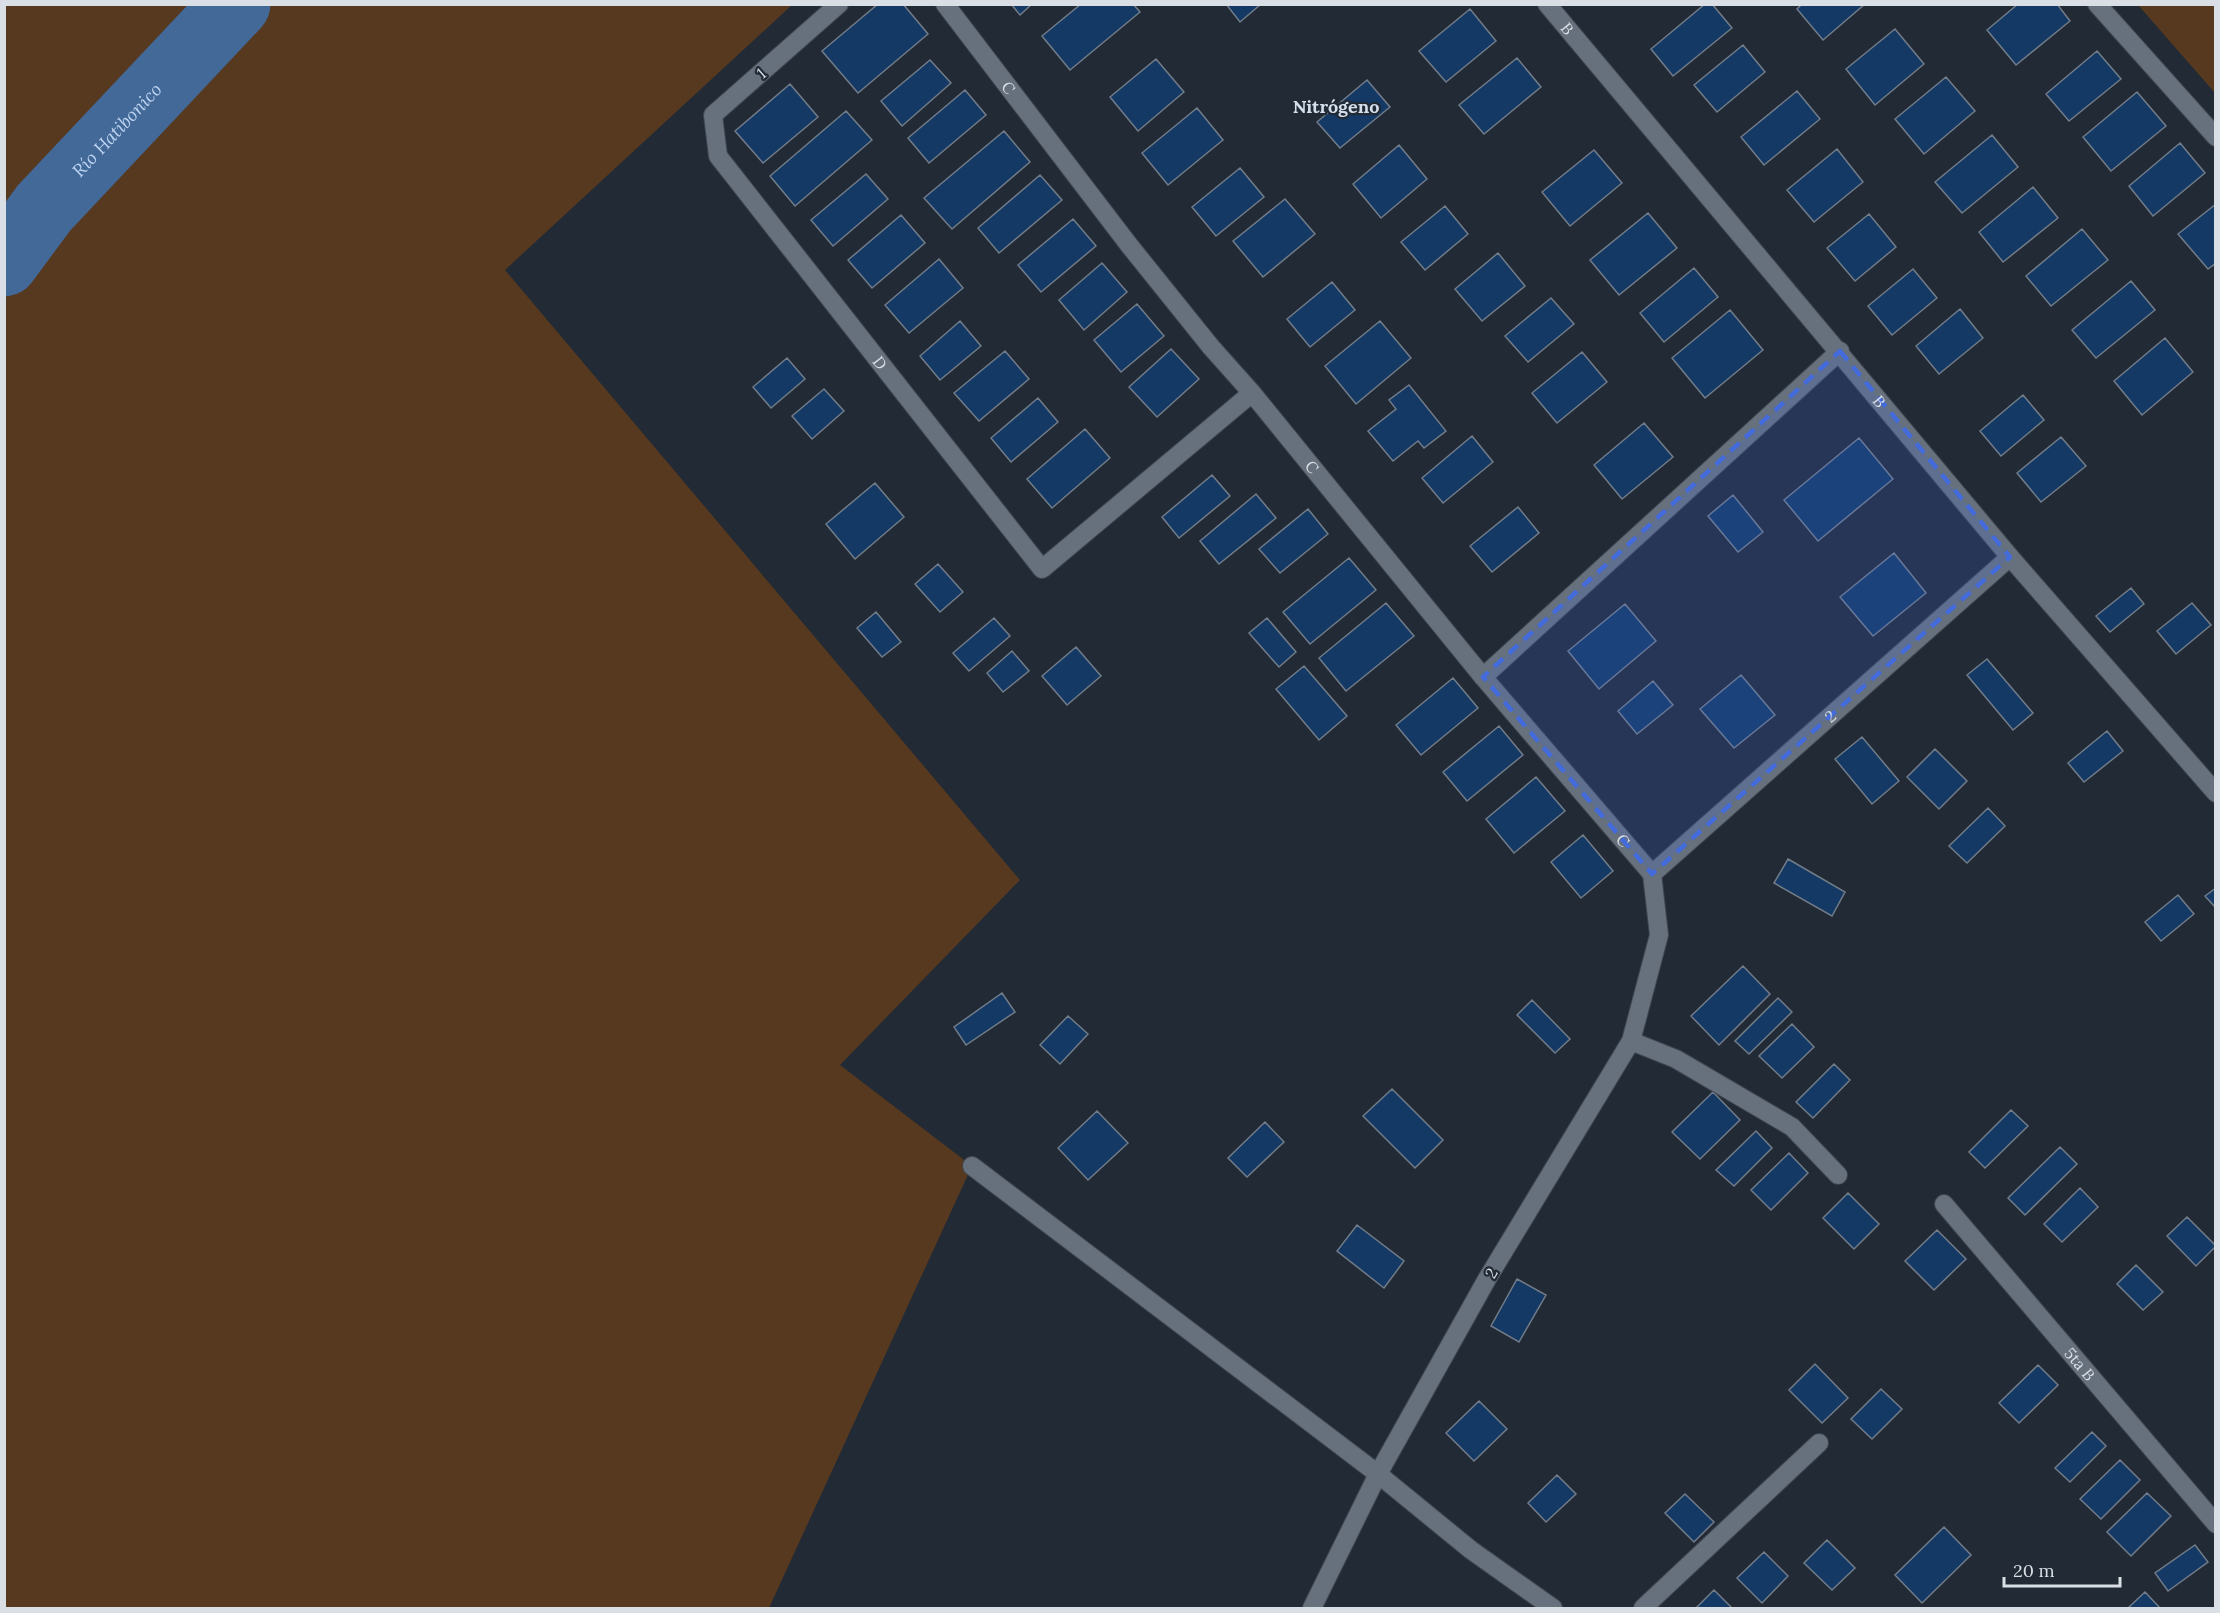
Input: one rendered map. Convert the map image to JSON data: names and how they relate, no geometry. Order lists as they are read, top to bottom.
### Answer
{
  "streets": {
    "street": [
      "B",
      "1",
      "C",
      "D",
      "2",
      "5ta B"
    ]
  },
  "crossings": [
    ["B", "2"],
    ["1", "D"],
    ["C", "D"],
    ["C", "2"]
  ],
  "districts": ["Nitrógeno"],
  "water": ["Río Hatibonico"],
  "scale_bar": "20 m"
}
